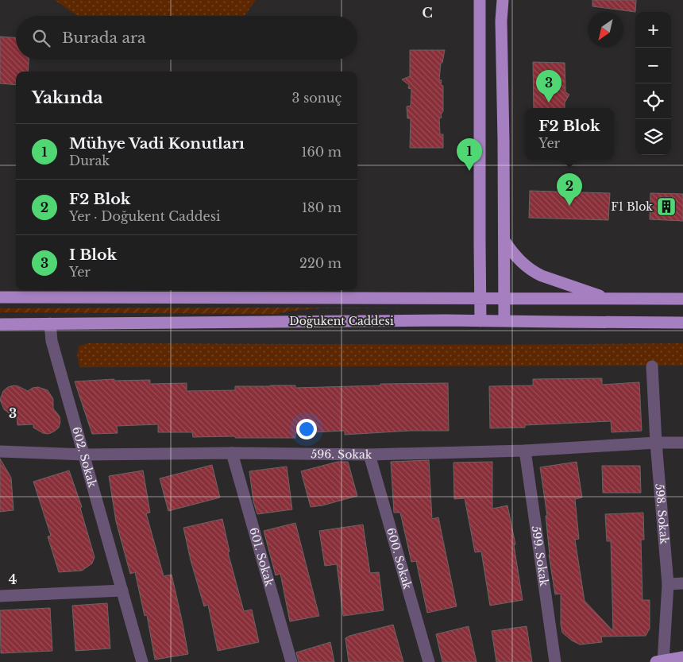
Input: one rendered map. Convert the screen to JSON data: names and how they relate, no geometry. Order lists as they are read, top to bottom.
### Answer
{
  "streets": {
    "main road": ["Doğukent Caddesi"],
    "street": [
      "596. Sokak",
      "602. Sokak",
      "598. Sokak",
      "599. Sokak",
      "601. Sokak",
      "600. Sokak"
    ]
  },
  "crossings": [
    ["Doğukent Caddesi", "602. Sokak"],
    ["596. Sokak", "602. Sokak"],
    ["596. Sokak", "598. Sokak"],
    ["596. Sokak", "599. Sokak"],
    ["596. Sokak", "601. Sokak"],
    ["596. Sokak", "600. Sokak"]
  ],
  "places": {
    "building": ["F1 Blok"]
  },
  "north": "bottom left",
  "page": {
    "map_buttons": ["+", "−"],
    "search": "Burada ara",
    "pins": ["3", "1", "2"],
    "heading": ["Yakında", "3 sonuç"],
    "popup": ["F2 Blok", "Yer"],
    "list": [
      {
        "mark": "1",
        "name": "Mühye Vadi Konutları",
        "note": "Durak",
        "value": "160 m"
      },
      {
        "mark": "2",
        "name": "F2 Blok",
        "note": "Yer · Doğukent Caddesi",
        "value": "180 m"
      },
      {
        "mark": "3",
        "name": "I Blok",
        "note": "Yer",
        "value": "220 m"
      }
    ]
  },
  "grid": {
    "columns": ["C"],
    "rows": ["3", "4"]
  }
}
